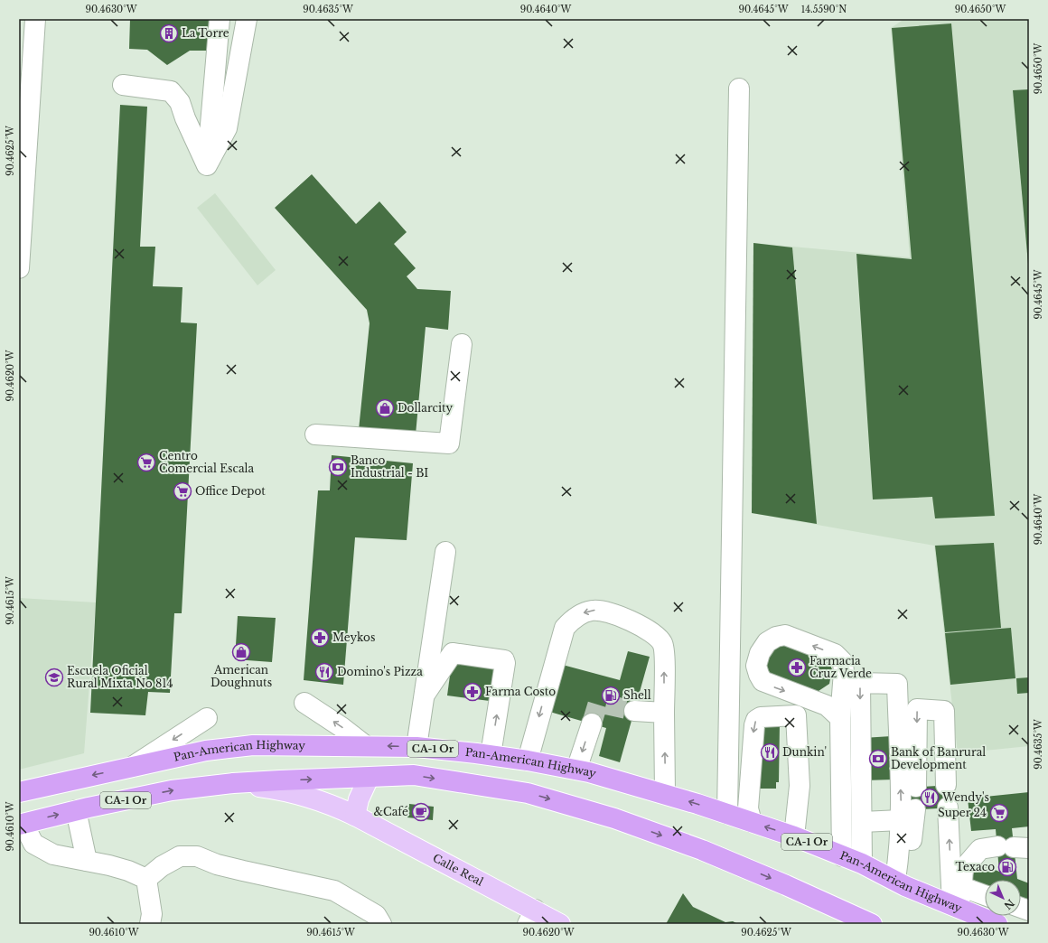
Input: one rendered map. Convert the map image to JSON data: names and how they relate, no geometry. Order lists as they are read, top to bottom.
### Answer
{
  "streets": {
    "highway": ["CA-1 Or", "Pan-American Highway"],
    "main road": ["Calle Real"]
  },
  "crossings": [
    ["CA-1 Or", "Calle Real"]
  ],
  "places": {
    "building": ["La Torre"],
    "shop": ["Dollarcity", "American Doughnuts"],
    "supermarket": ["Centro Comercial Escala", "Office Depot", "Super 24"],
    "bank": ["Banco Industrial - BI", "Bank of Banrural Development"],
    "pharmacy": ["Meykos", "Farmacia Cruz Verde", "Farma Costo"],
    "restaurant": ["Domino's Pizza", "Dunkin'", "Wendy's"],
    "school or university": ["Escuela Oficial Rural Mixta No 814"],
    "fuel station": ["Shell", "Texaco"],
    "cafe": ["&Café"]
  },
  "north": "bottom right",
  "coordinates": [
    "90.4630°W",
    "90.4635°W",
    "90.4640°W",
    "90.4645°W",
    "14.5590°N",
    "90.4650°W",
    "90.4625°W",
    "90.4620°W",
    "90.4615°W",
    "90.4610°W"
  ]
}
